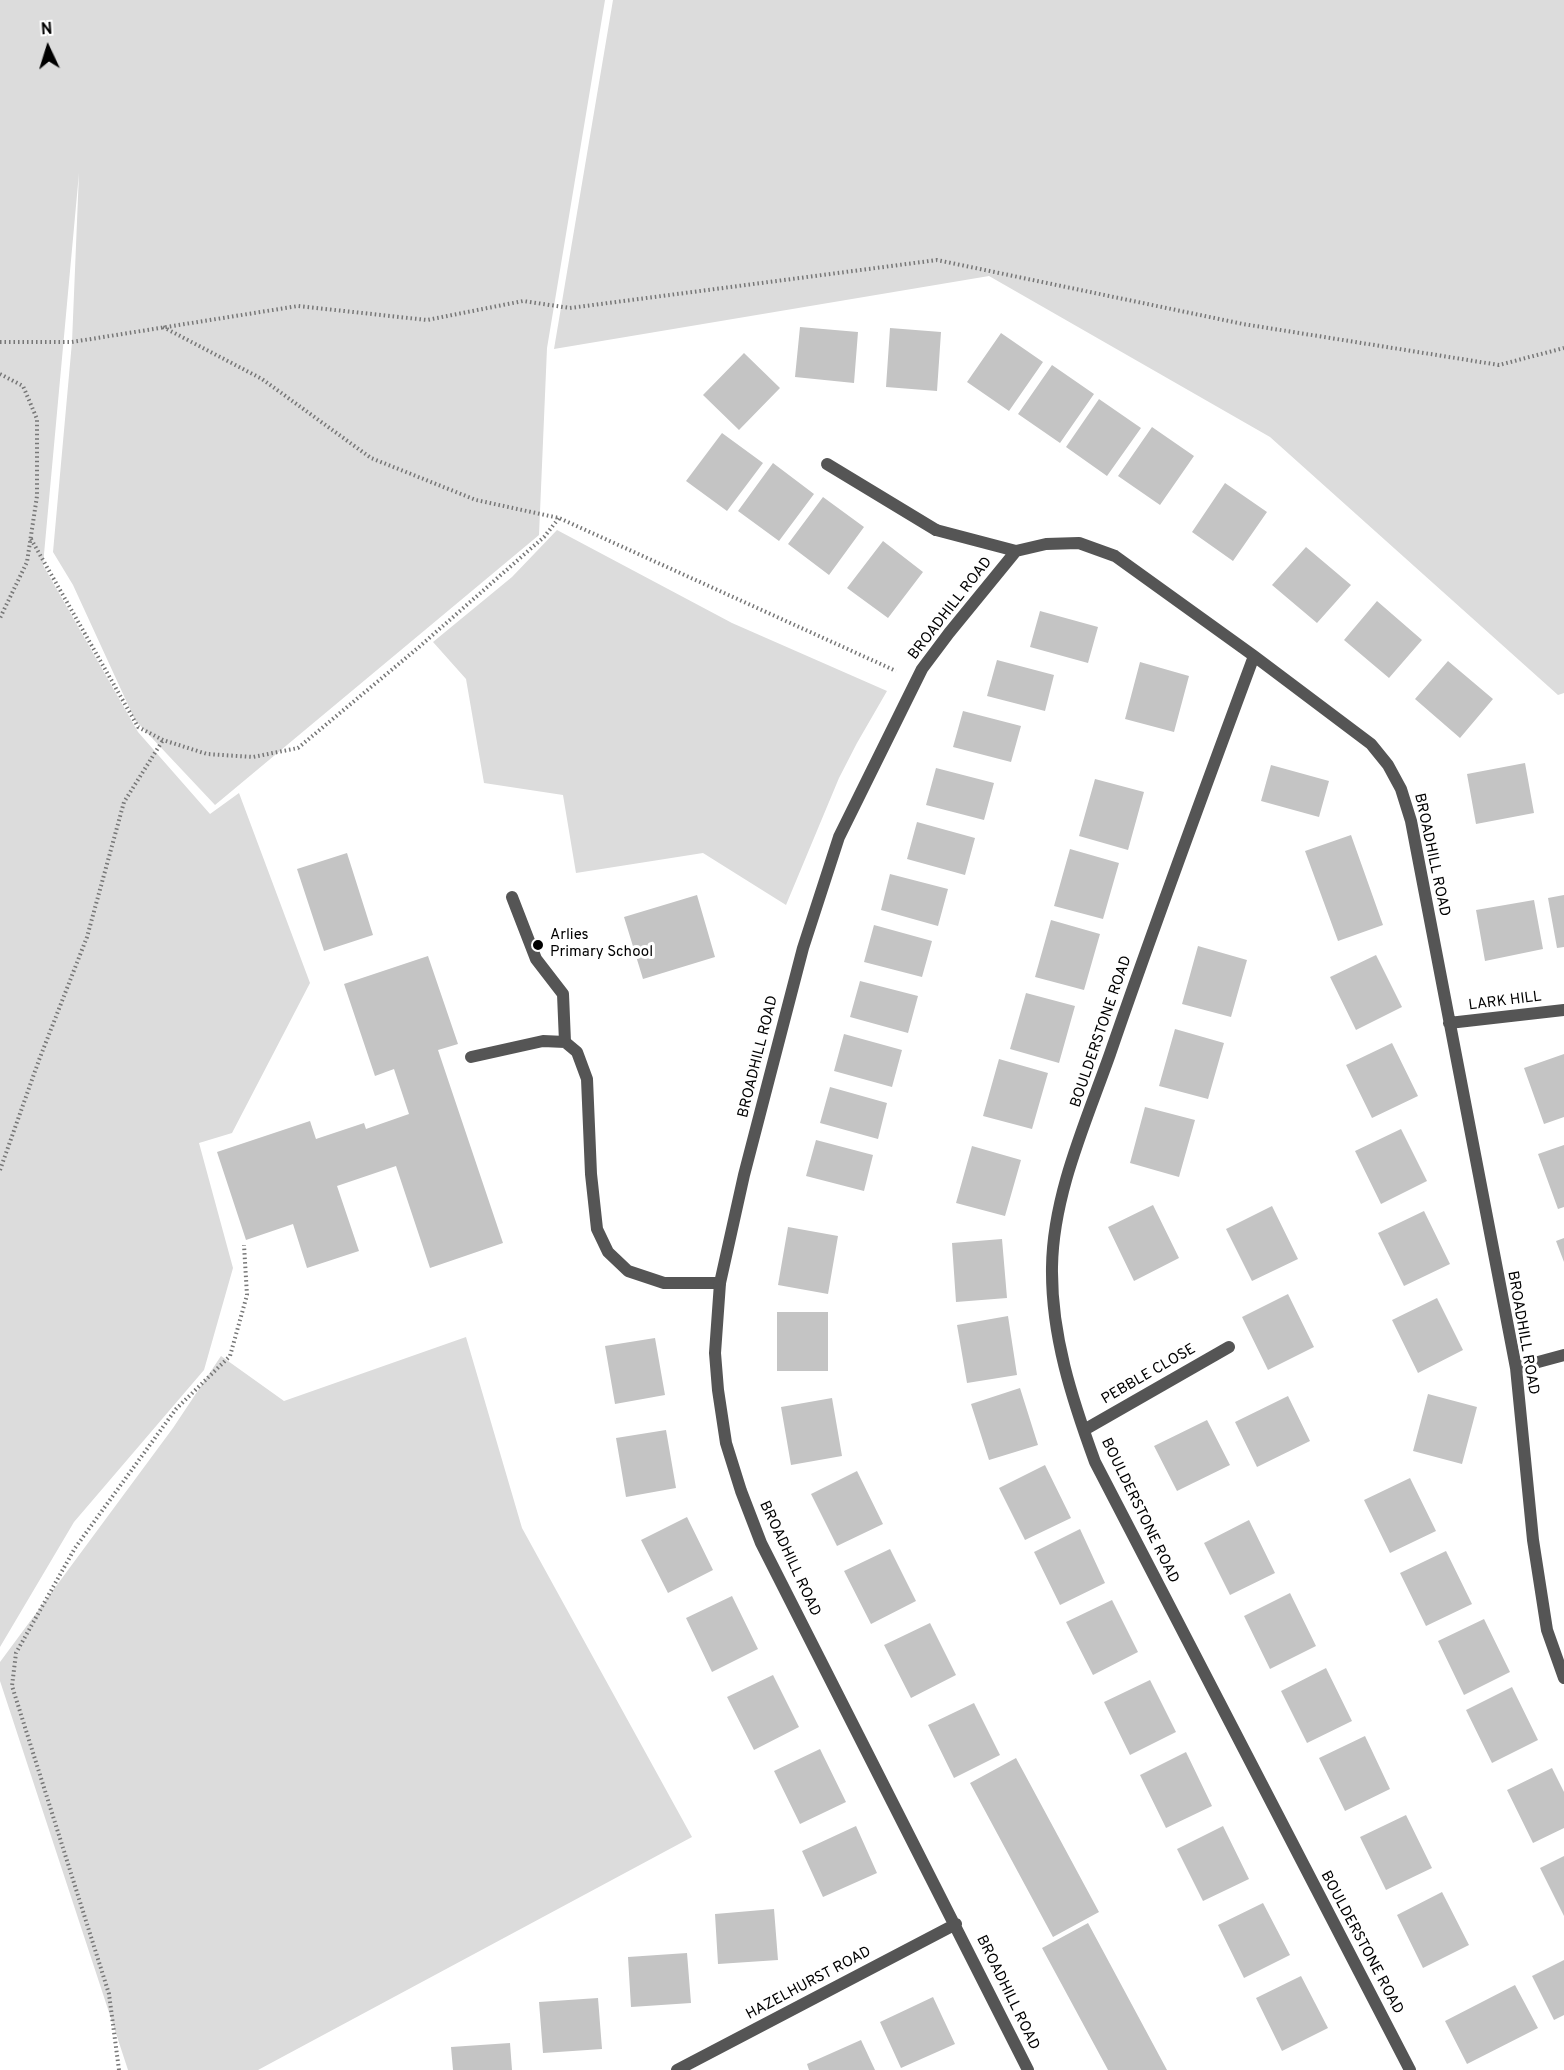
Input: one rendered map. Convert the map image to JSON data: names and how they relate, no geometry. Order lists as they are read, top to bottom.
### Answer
{
  "streets": {
    "street": [
      "BROADHILL ROAD",
      "LARK HILL",
      "BOULDERSTONE ROAD",
      "PEBBLE CLOSE",
      "HAZELHURST ROAD"
    ]
  },
  "crossings": [
    ["BROADHILL ROAD", "LARK HILL"],
    ["BROADHILL ROAD", "BOULDERSTONE ROAD"],
    ["BROADHILL ROAD", "HAZELHURST ROAD"],
    ["BOULDERSTONE ROAD", "PEBBLE CLOSE"]
  ],
  "places": ["Arlies Primary School"],
  "north": "top"
}
